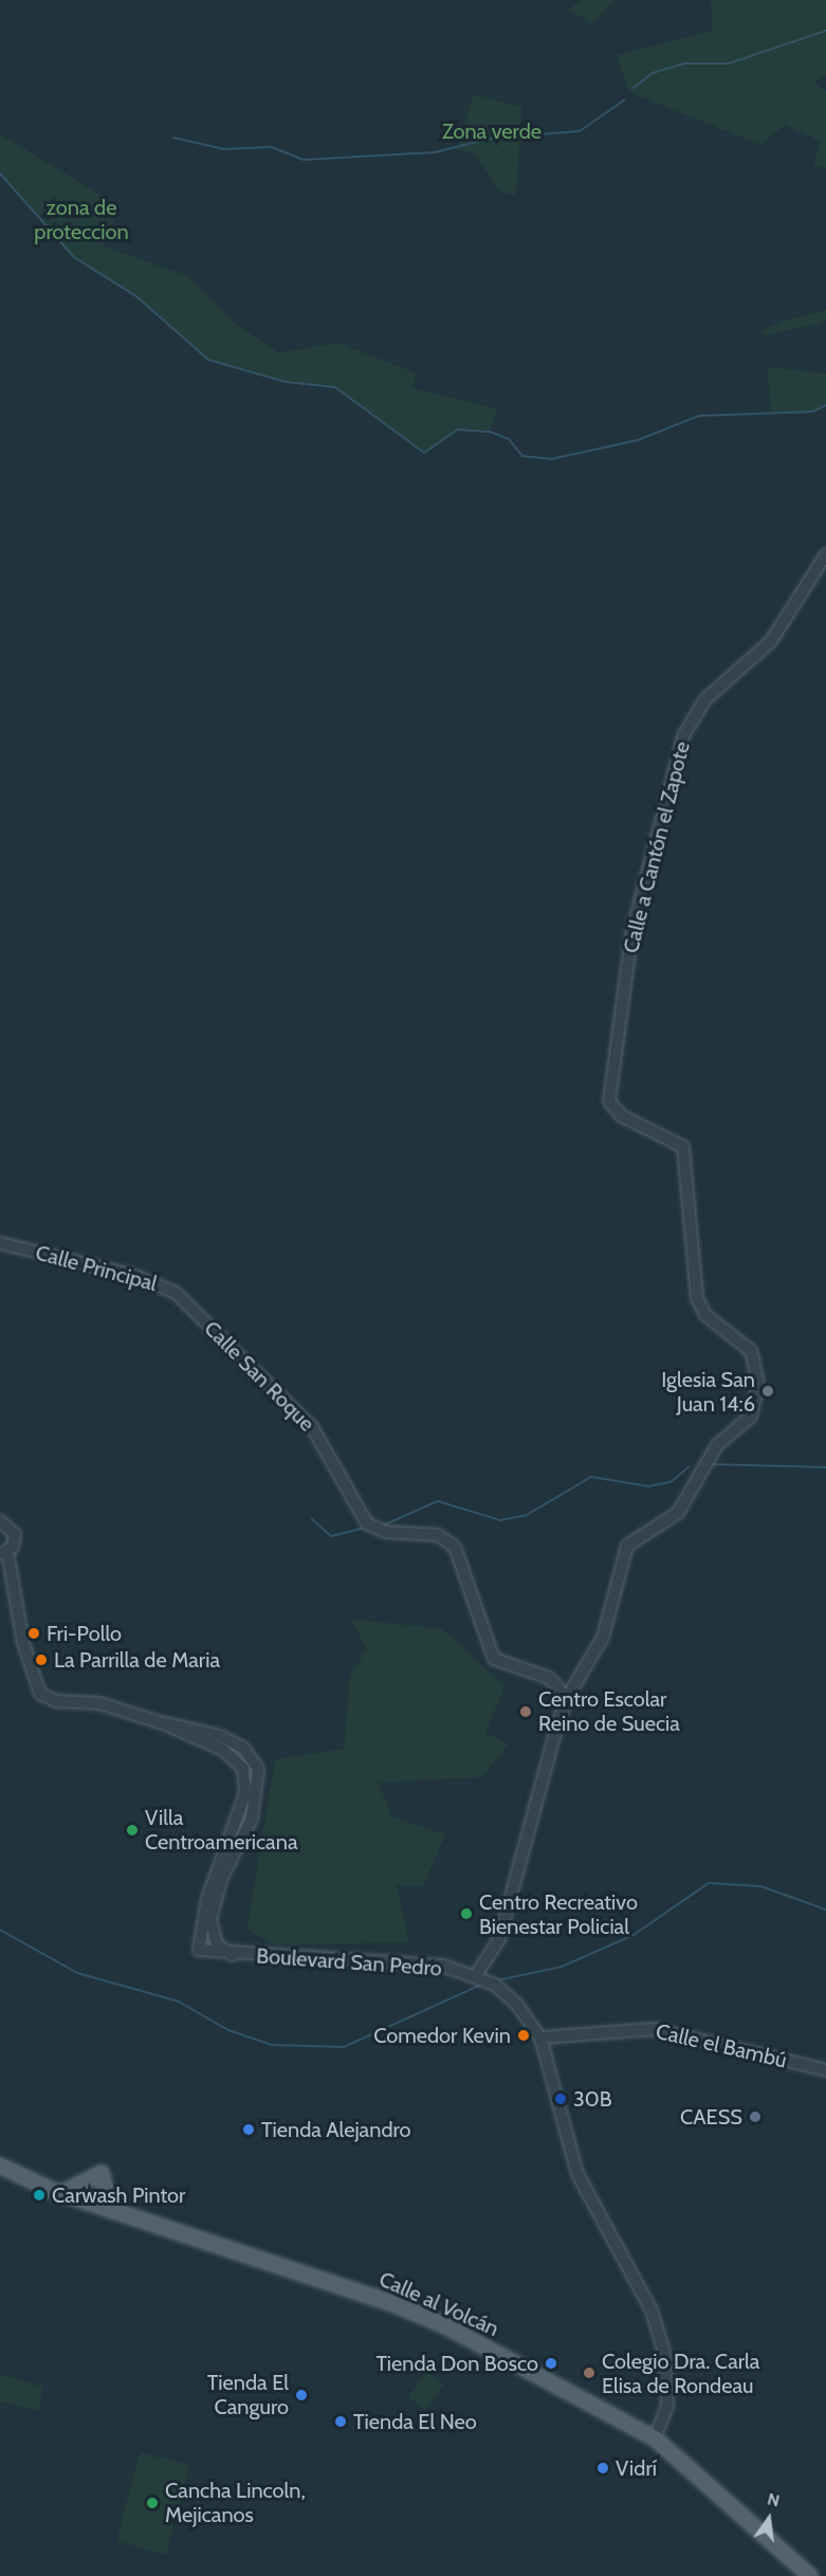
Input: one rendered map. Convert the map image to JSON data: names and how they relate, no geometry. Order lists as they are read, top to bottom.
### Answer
{
  "streets": {
    "main road": ["Calle al Volcán"],
    "street": [
      "Calle a Cantón el Zapote",
      "Calle Principal",
      "Calle San Roque",
      "Boulevard San Pedro",
      "Calle el Bambú"
    ]
  },
  "crossings": [
    ["Calle a Cantón el Zapote", "Calle San Roque"],
    ["Calle Principal", "Calle San Roque"],
    ["Boulevard San Pedro", "Calle el Bambú"],
    ["Boulevard San Pedro", "Calle al Volcán"]
  ],
  "parks": ["Zona verde", "zona de proteccion"],
  "places": [
    "Iglesia San Juan 14:6",
    "Fri-Pollo",
    "La Parrilla de Maria",
    "Centro Escolar Reino de Suecia",
    "Villa Centroamericana",
    "Centro Recreativo Bienestar Policial",
    "Comedor Kevin",
    "30B",
    "CAESS",
    "Tienda Alejandro",
    "Carwash Pintor",
    "Tienda Don Bosco",
    "Colegio Dra. Carla Elisa de Rondeau",
    "Tienda El Canguro",
    "Tienda El Neo",
    "Vidrí",
    "Cancha Lincoln, Mejicanos"
  ],
  "north": "top"
}
